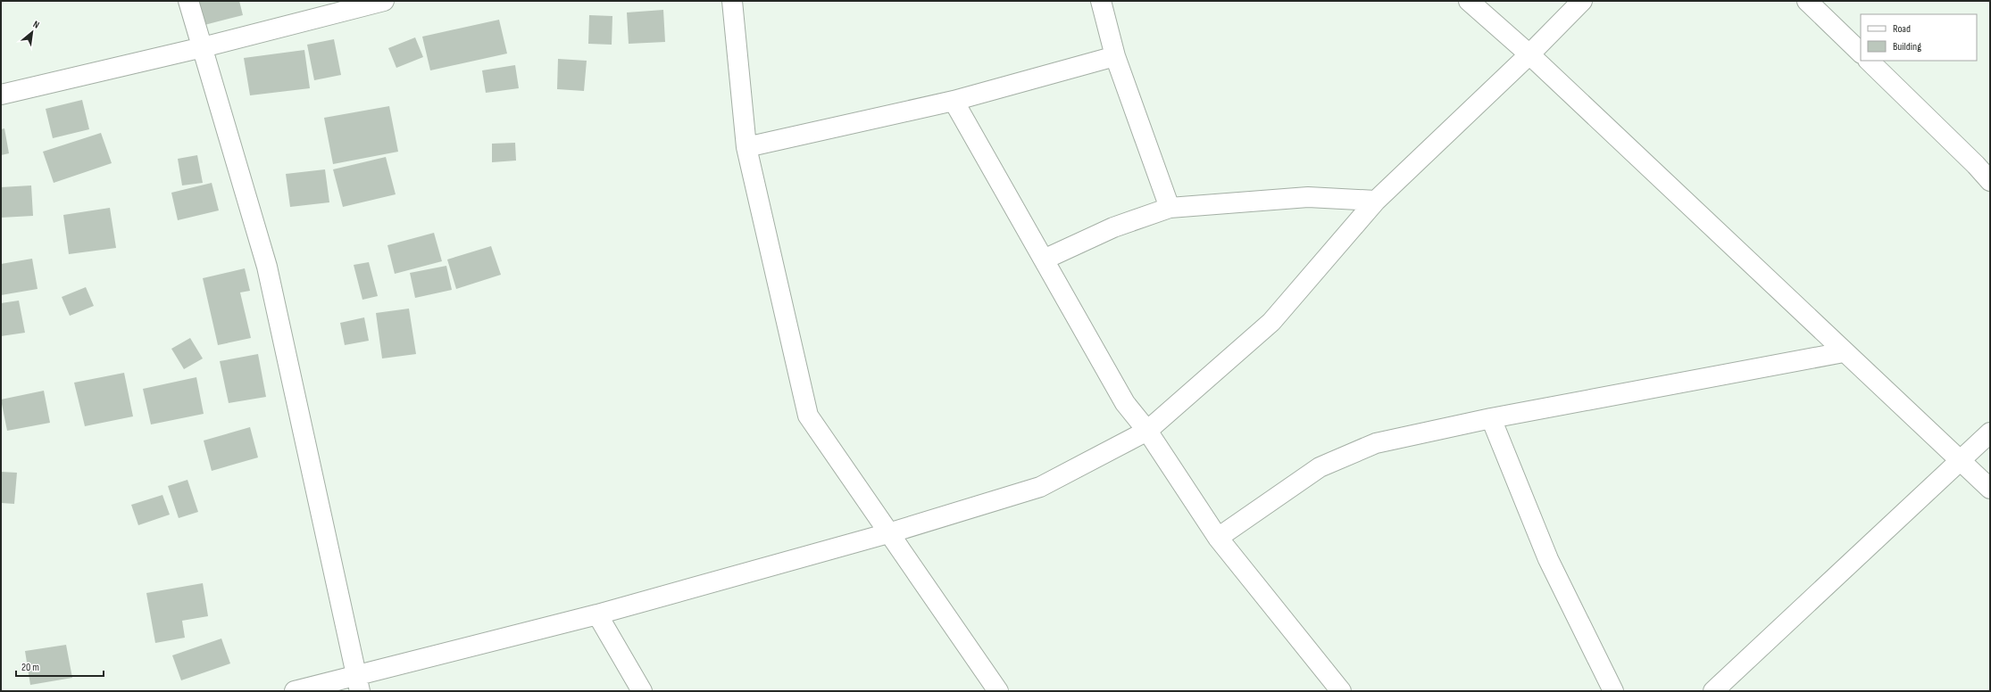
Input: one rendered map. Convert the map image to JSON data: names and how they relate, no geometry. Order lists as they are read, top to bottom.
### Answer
{
  "legend": ["Road", "Building"],
  "scale_bar": "20 m",
  "north": "top right"
}
